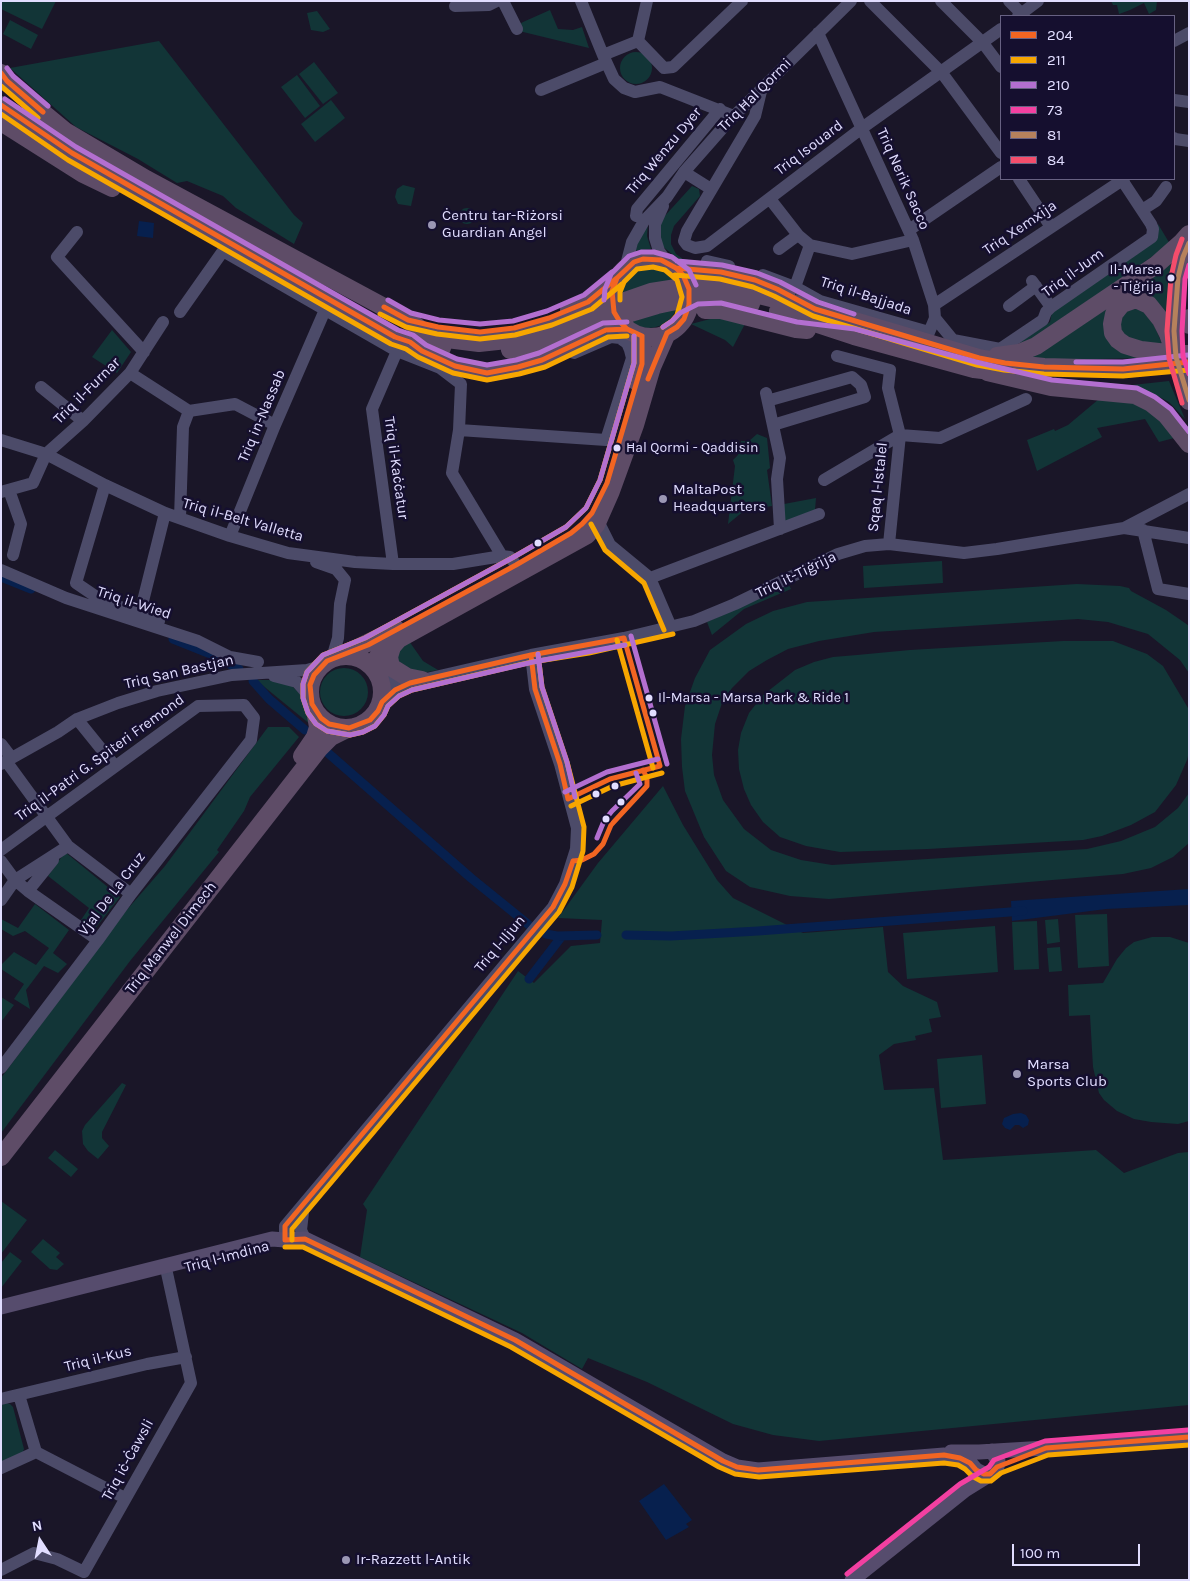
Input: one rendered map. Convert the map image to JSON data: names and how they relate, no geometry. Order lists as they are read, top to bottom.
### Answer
{
  "streets": {
    "highway": ["Triq Manwel Dimech"],
    "main road": ["Triq l-Imdina"],
    "street": [
      "Triq Ħal Qormi",
      "Triq Isouard",
      "Triq Wenzu Dyer",
      "Triq Nerik Sacco",
      "Triq Xemxija",
      "Triq il-Jum",
      "Triq il-Bajjada",
      "Triq il-Furnar",
      "Triq in-Nassab",
      "Triq il-Kaċċatur",
      "Sqaq l-Istalel",
      "Triq il-Belt Valletta",
      "Triq it-Tiġrija",
      "Triq il-Wied",
      "Triq San Bastjan",
      "Triq il-Patri G. Spiteri Fremond",
      "Vjal De La Cruz",
      "Triq l-Iljun",
      "Triq il-Kus",
      "Triq iċ-Ċawsli"
    ]
  },
  "crossings": [
    ["Triq Ħal Qormi", "Triq Isouard"],
    ["Triq Ħal Qormi", "Triq Nerik Sacco"],
    ["Triq Isouard", "Triq Nerik Sacco"],
    ["Triq Nerik Sacco", "Triq Xemxija"],
    ["Triq Nerik Sacco", "Triq il-Jum"],
    ["Triq Xemxija", "Triq il-Jum"],
    ["Triq il-Furnar", "Triq il-Belt Valletta"],
    ["Triq in-Nassab", "Triq il-Belt Valletta"],
    ["Triq il-Kaċċatur", "Triq il-Belt Valletta"],
    ["Sqaq l-Istalel", "Triq it-Tiġrija"],
    ["Triq it-Tiġrija", "Triq San Bastjan"],
    ["Triq it-Tiġrija", "Triq Manwel Dimech"],
    ["Triq it-Tiġrija", "Triq l-Iljun"],
    ["Triq il-Wied", "Triq San Bastjan"],
    ["Triq San Bastjan", "Triq Manwel Dimech"],
    ["Triq il-Patri G. Spiteri Fremond", "Vjal De La Cruz"],
    ["Triq l-Iljun", "Triq l-Imdina"],
    ["Triq l-Imdina", "Triq iċ-Ċawsli"],
    ["Triq il-Kus", "Triq iċ-Ċawsli"]
  ],
  "places": [
    "Ċentru tar-Riżorsi Guardian Angel",
    "Il-Marsa - Tiġrija",
    "Ħal Qormi - Qaddisin",
    "MaltaPost Headquarters",
    "Il-Marsa - Marsa Park & Ride 1",
    "Marsa Sports Club",
    "Ir-Razzett l-Antik"
  ],
  "lines": [
    "transit line 210",
    "transit line 204",
    "transit line 211",
    "transit line 84",
    "transit line 81",
    "transit line 73"
  ],
  "legend": [
    "204",
    "211",
    "210",
    "73",
    "81",
    "84"
  ],
  "scale_bar": "100 m",
  "north": "top"
}
